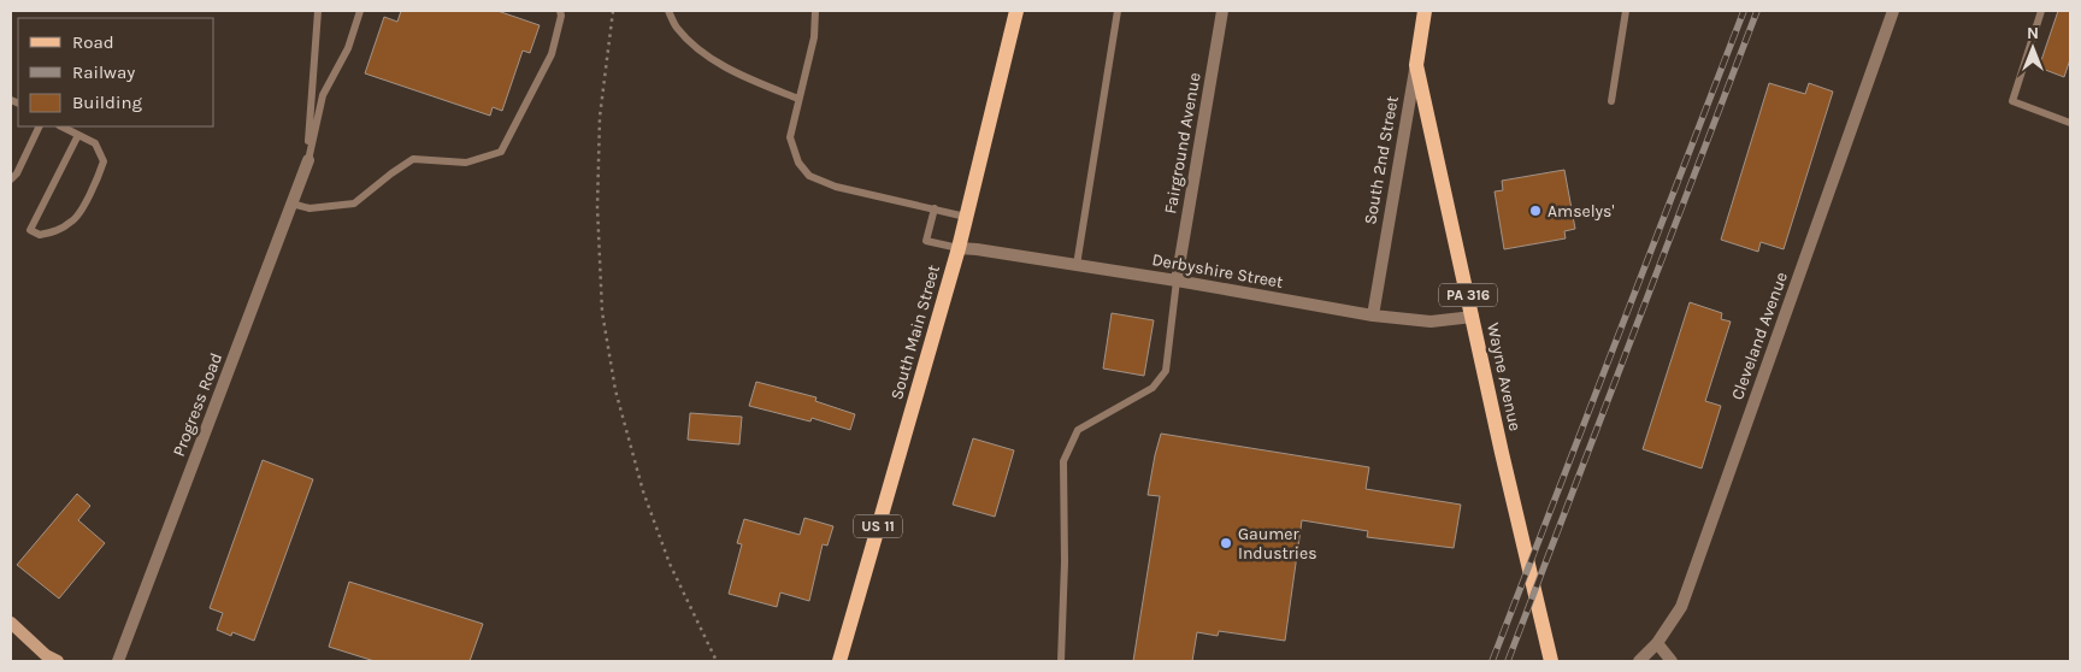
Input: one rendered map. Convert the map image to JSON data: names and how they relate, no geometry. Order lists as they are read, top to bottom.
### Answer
{
  "streets": {
    "main road": [
      "South 2nd Street",
      "PA 316",
      "South Main Street",
      "Wayne Avenue",
      "US 11"
    ],
    "street": [
      "Fairground Avenue",
      "Derbyshire Street",
      "Cleveland Avenue",
      "Progress Road"
    ]
  },
  "crossings": [
    ["Fairground Avenue", "Derbyshire Street"],
    ["South 2nd Street", "Derbyshire Street"],
    ["South 2nd Street", "Wayne Avenue"],
    ["Derbyshire Street", "South Main Street"],
    ["Derbyshire Street", "Wayne Avenue"]
  ],
  "places": ["Amselys'", "Gaumer Industries"],
  "legend": ["Road", "Railway", "Building"],
  "north": "top"
}
